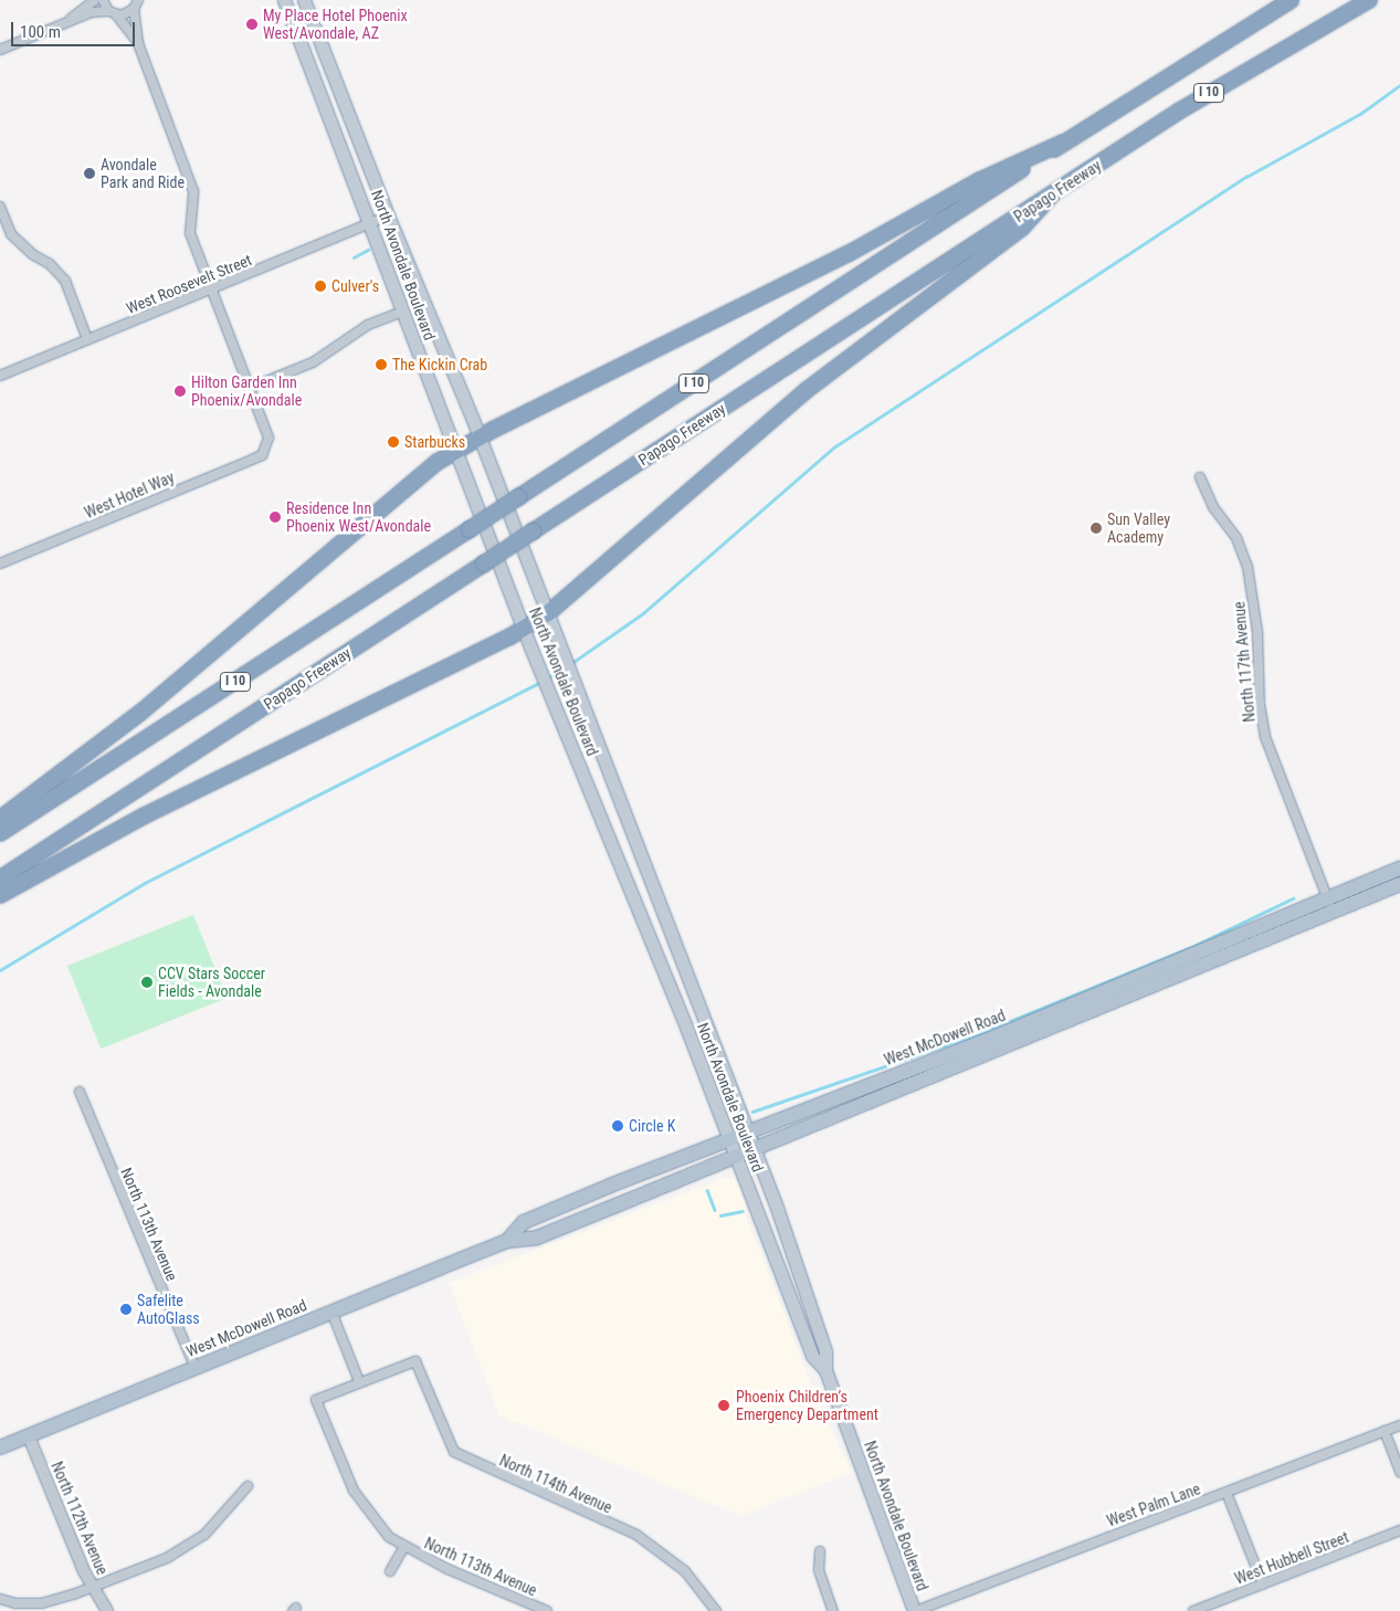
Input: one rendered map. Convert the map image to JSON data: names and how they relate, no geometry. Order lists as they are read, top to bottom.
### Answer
{
  "streets": {
    "highway": ["I 10", "Papago Freeway"],
    "main road": ["North Avondale Boulevard", "West McDowell Road"],
    "street": [
      "West Roosevelt Street",
      "West Hotel Way",
      "North 117th Avenue",
      "North 113th Avenue",
      "North 114th Avenue",
      "West Palm Lane",
      "North 112th Avenue",
      "West Hubbell Street"
    ]
  },
  "crossings": [
    ["North Avondale Boulevard", "West Roosevelt Street"],
    ["North Avondale Boulevard", "West McDowell Road"],
    ["North Avondale Boulevard", "West Palm Lane"],
    ["North 117th Avenue", "West McDowell Road"],
    ["West McDowell Road", "North 113th Avenue"],
    ["West McDowell Road", "North 112th Avenue"],
    ["North 113th Avenue", "North 114th Avenue"]
  ],
  "places": [
    "My Place Hotel Phoenix West/Avondale, AZ",
    "Avondale Park and Ride",
    "Culver's",
    "The Kickin Crab",
    "Hilton Garden Inn Phoenix/Avondale",
    "Starbucks",
    "Residence Inn Phoenix West/Avondale",
    "Sun Valley Academy",
    "CCV Stars Soccer Fields - Avondale",
    "Circle K",
    "Safelite AutoGlass",
    "Phoenix Children’s Emergency Department"
  ],
  "scale_bar": "100 m"
}
